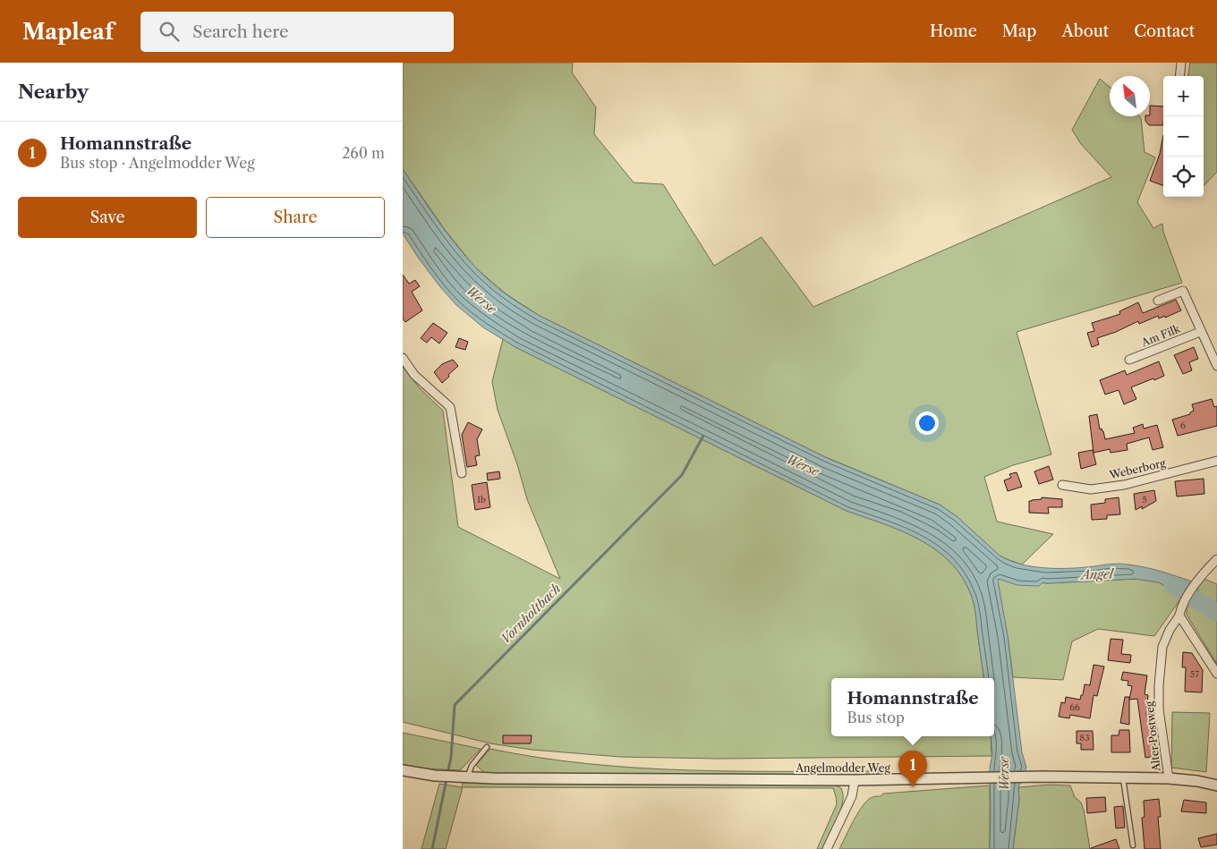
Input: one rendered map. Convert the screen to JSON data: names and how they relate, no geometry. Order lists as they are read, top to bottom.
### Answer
{
  "streets": {
    "street": [
      "Am Filk",
      "Weberborg",
      "Alter Postweg",
      "Angelmodder Weg"
    ]
  },
  "crossings": [
    ["Alter Postweg", "Angelmodder Weg"]
  ],
  "water": ["Werse", "Angel", "Vornholtbach"],
  "house_numbers": [
    "6",
    "1b",
    "5",
    "57",
    "66",
    "83"
  ],
  "north": "top left",
  "page": {
    "header": "Mapleaf",
    "search": "Search here",
    "nav": [
      "Home",
      "Map",
      "About",
      "Contact"
    ],
    "heading": "Nearby",
    "map_buttons": ["+", "−"],
    "list": [
      {
        "mark": "1",
        "name": "Homannstraße",
        "note": "Bus stop · Angelmodder Weg",
        "value": "260 m"
      }
    ],
    "buttons": ["Save", "Share"],
    "popup": ["Homannstraße", "Bus stop"],
    "pins": "1"
  }
}
